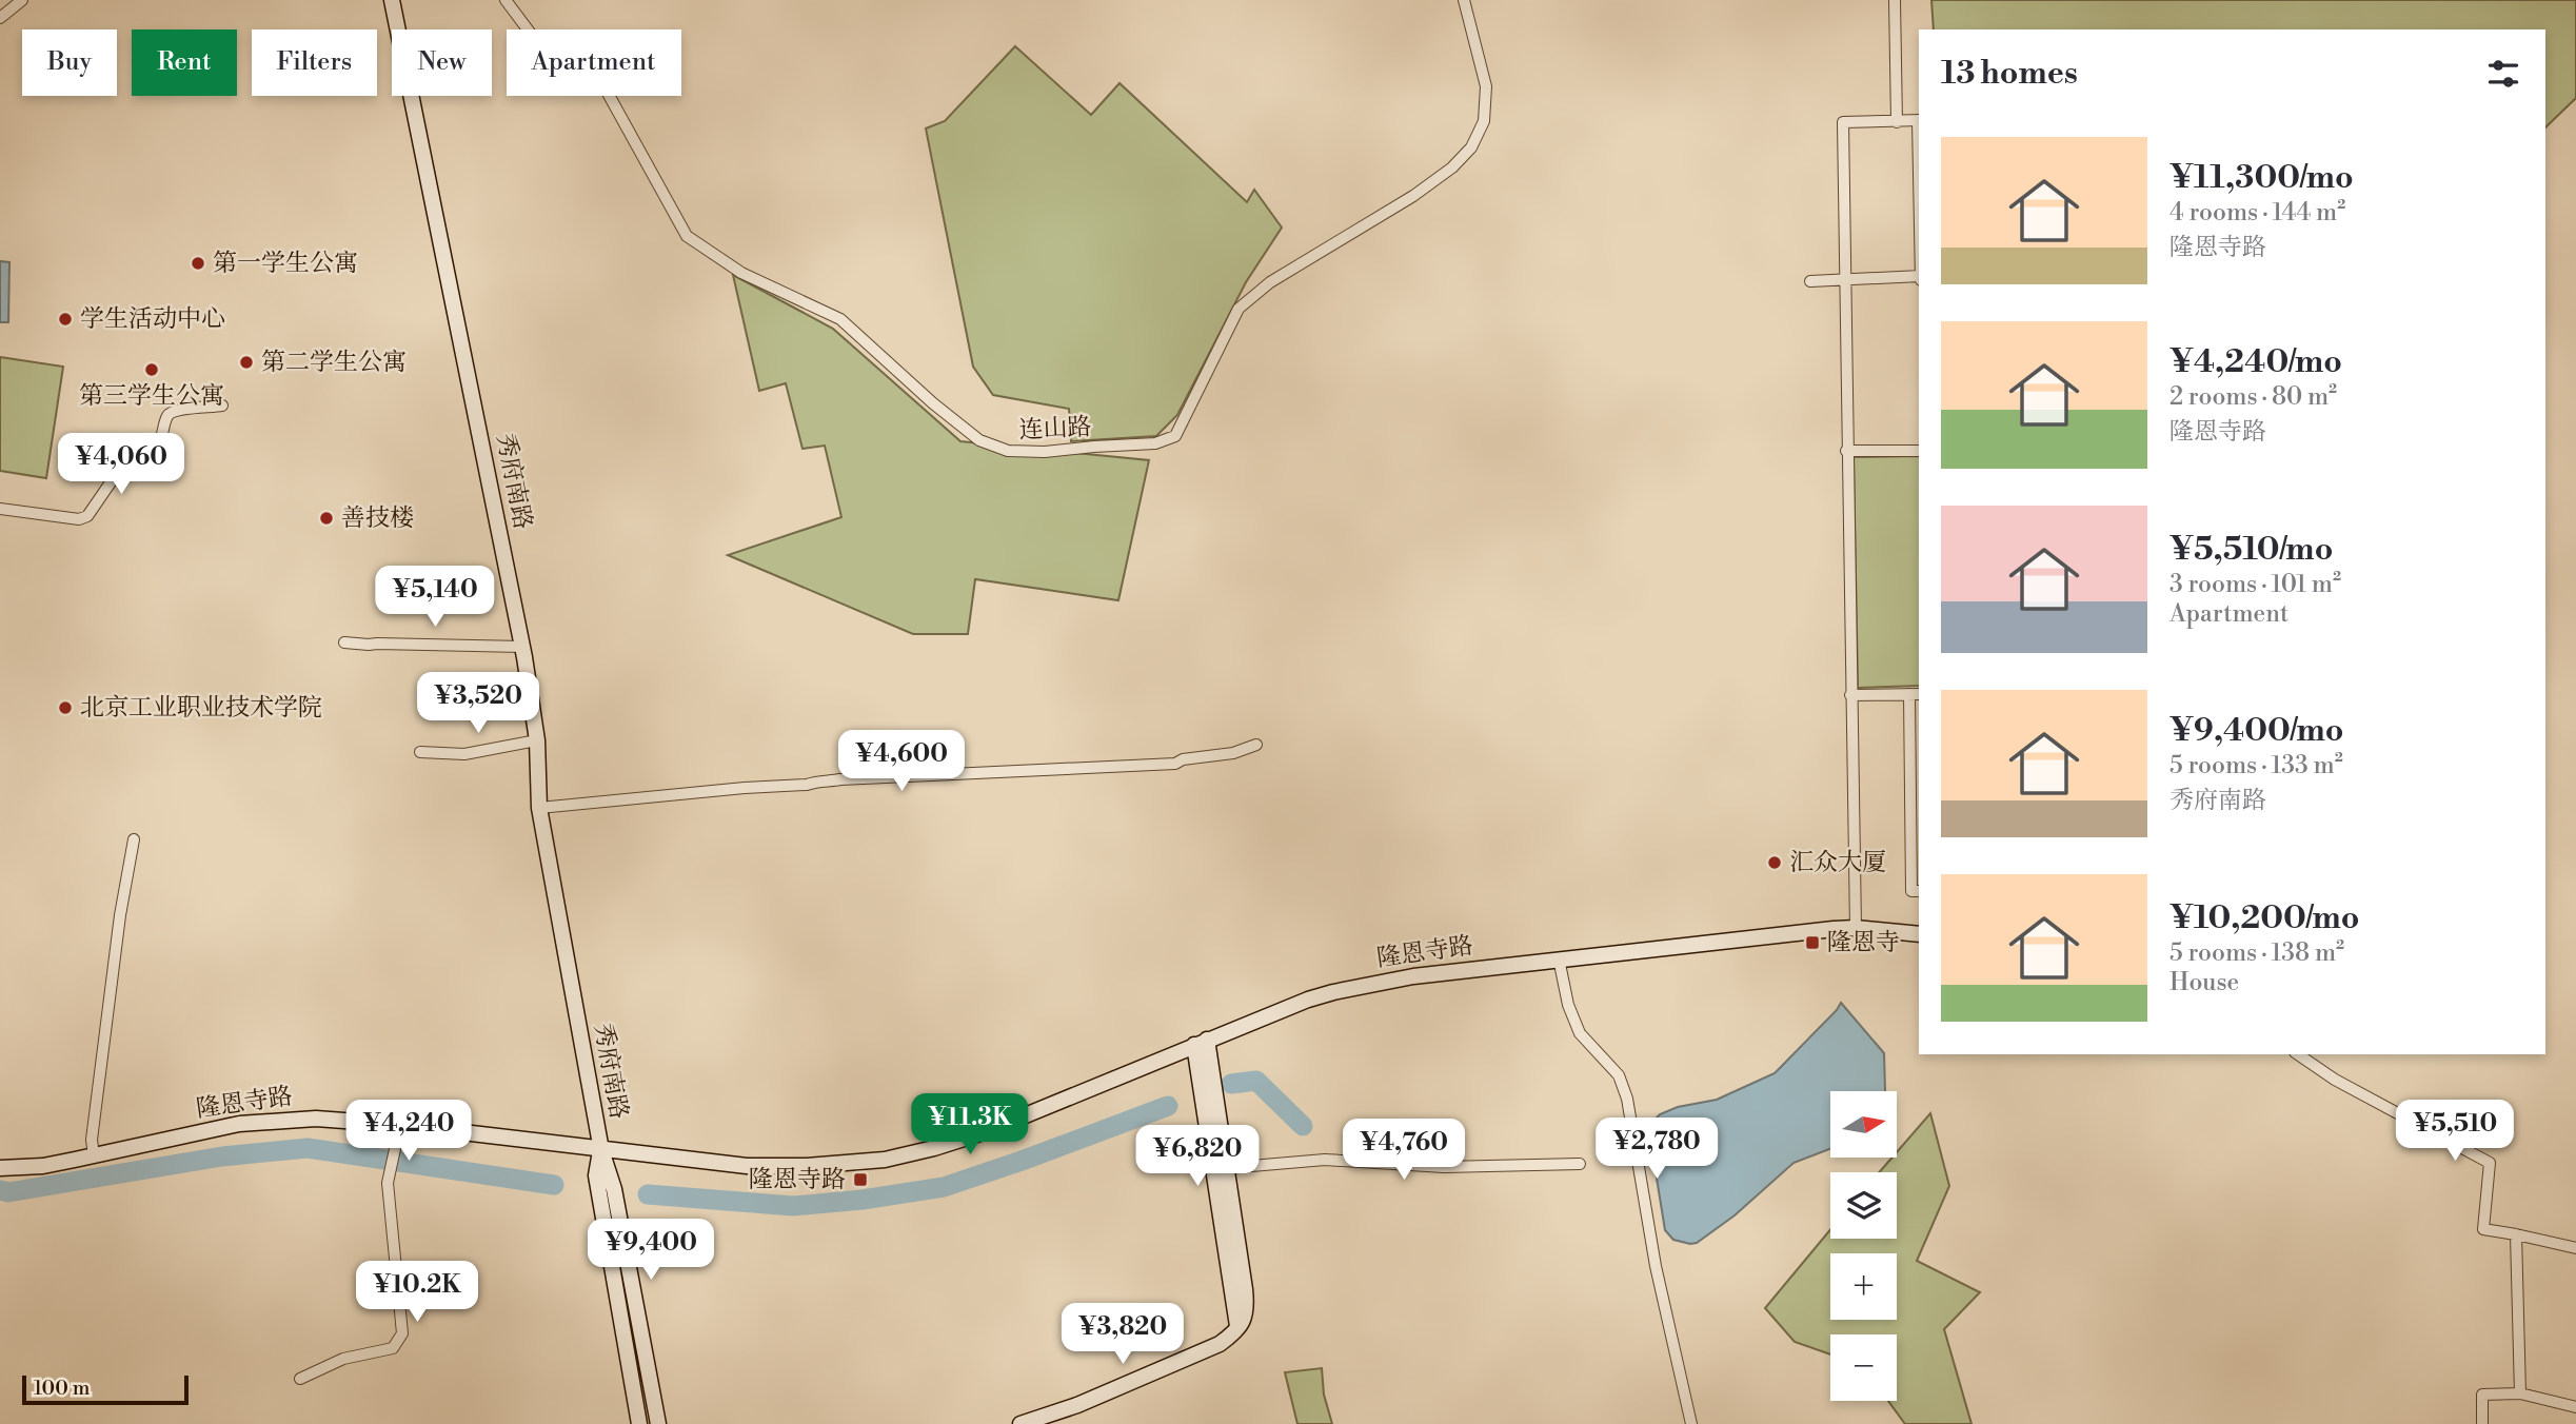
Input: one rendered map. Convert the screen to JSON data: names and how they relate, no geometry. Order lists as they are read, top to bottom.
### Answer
{
  "streets": {
    "street": ["连山路", "秀府南路", "隆恩寺路"]
  },
  "crossings": [
    ["秀府南路", "隆恩寺路"]
  ],
  "places": {
    "other": [
      "第一学生公寓",
      "学生活动中心",
      "第二学生公寓",
      "第三学生公寓",
      "善技楼",
      "北京工业职业技术学院",
      "汇众大厦"
    ],
    "transit": ["隆恩寺", "隆恩寺路"]
  },
  "scale_bar": "100 m",
  "north": "right",
  "page": {
    "chip": [
      "Buy",
      "Rent",
      "Filters",
      "New",
      "Apartment"
    ],
    "heading": "13 homes",
    "list": [
      {
        "name": "¥11,300/mo",
        "note": "4 rooms · 144 m² · 隆恩寺路"
      },
      {
        "name": "¥4,240/mo",
        "note": "2 rooms · 80 m² · 隆恩寺路"
      },
      {
        "name": "¥5,510/mo",
        "note": "3 rooms · 101 m² · Apartment"
      },
      {
        "name": "¥9,400/mo",
        "note": "5 rooms · 133 m² · 秀府南路"
      },
      {
        "name": "¥10,200/mo",
        "note": "5 rooms · 138 m² · House"
      }
    ],
    "price": [
      "¥4,060",
      "¥5,140",
      "¥3,520",
      "¥4,600",
      "¥11.3K",
      "¥4,240",
      "¥5,510",
      "¥2,780",
      "¥4,760",
      "¥6,820",
      "¥9,400",
      "¥10.2K",
      "¥3,820"
    ],
    "map_buttons": ["+", "−"],
    "scale": "100 m"
  }
}
